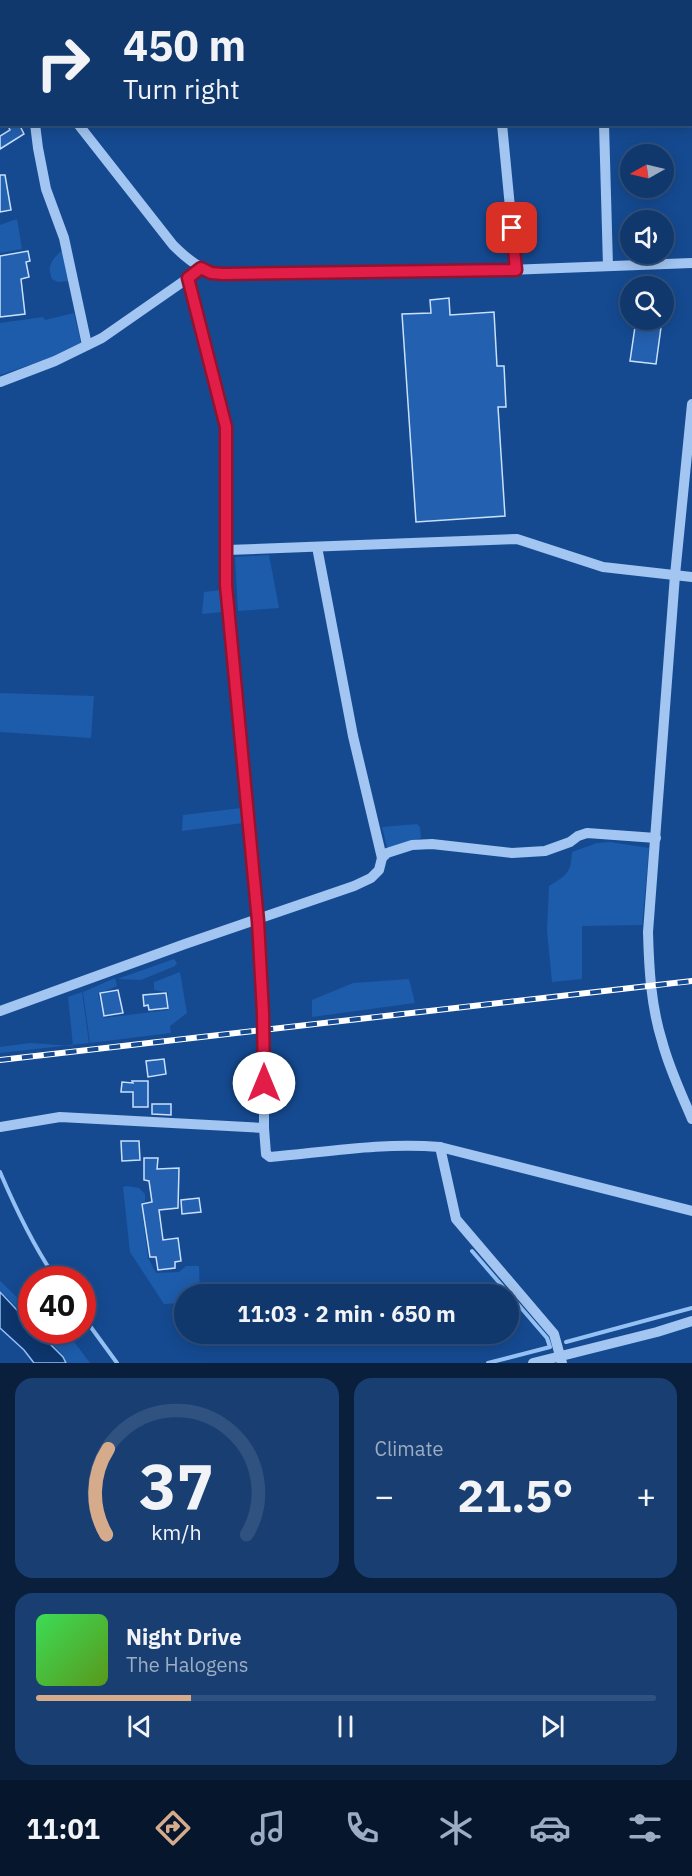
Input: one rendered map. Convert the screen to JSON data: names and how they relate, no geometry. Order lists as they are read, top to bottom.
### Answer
{
  "north": "left",
  "page": {
    "turn": ["450 m", "Turn right"],
    "limit": "40",
    "trip": "11:03 · 2 min · 650 m",
    "tile": "Climate",
    "heat": ["−", "21.5°", "+"],
    "song": ["Night Drive", "The Halogens"],
    "tabs": "11:01",
    "gauge": ["37", "km/h"]
  }
}
